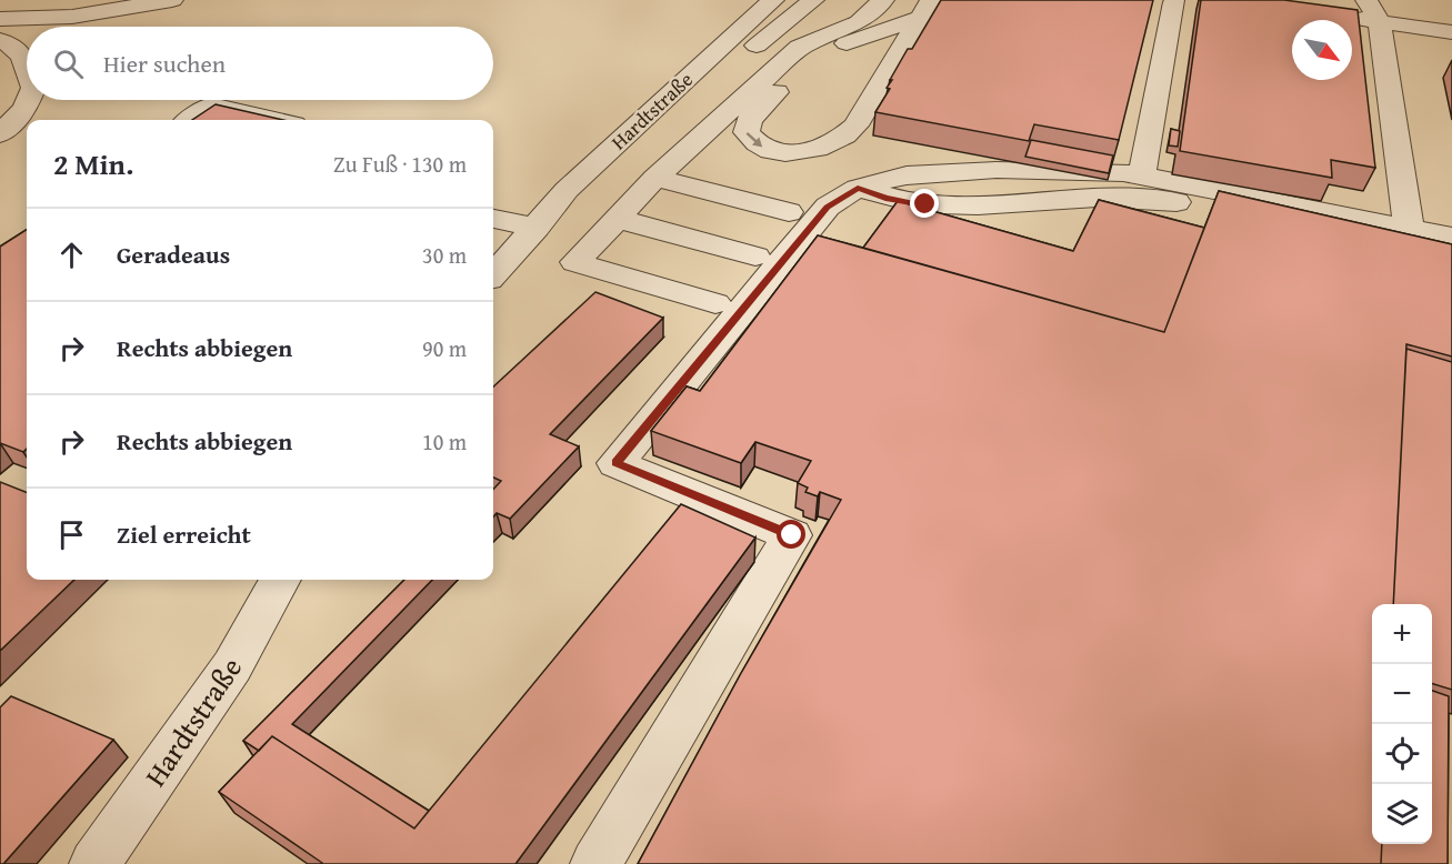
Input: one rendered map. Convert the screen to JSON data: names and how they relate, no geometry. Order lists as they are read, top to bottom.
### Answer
{
  "streets": {
    "street": ["Hardtstraße"]
  },
  "north": "bottom right",
  "page": {
    "search": "Hier suchen",
    "heading": ["2 Min.", "Zu Fuß · 130 m"],
    "list": [
      ["Geradeaus", "30 m"],
      ["Rechts abbiegen", "90 m"],
      ["Rechts abbiegen", "10 m"],
      "Ziel erreicht"
    ],
    "map_buttons": ["+", "−"]
  }
}
